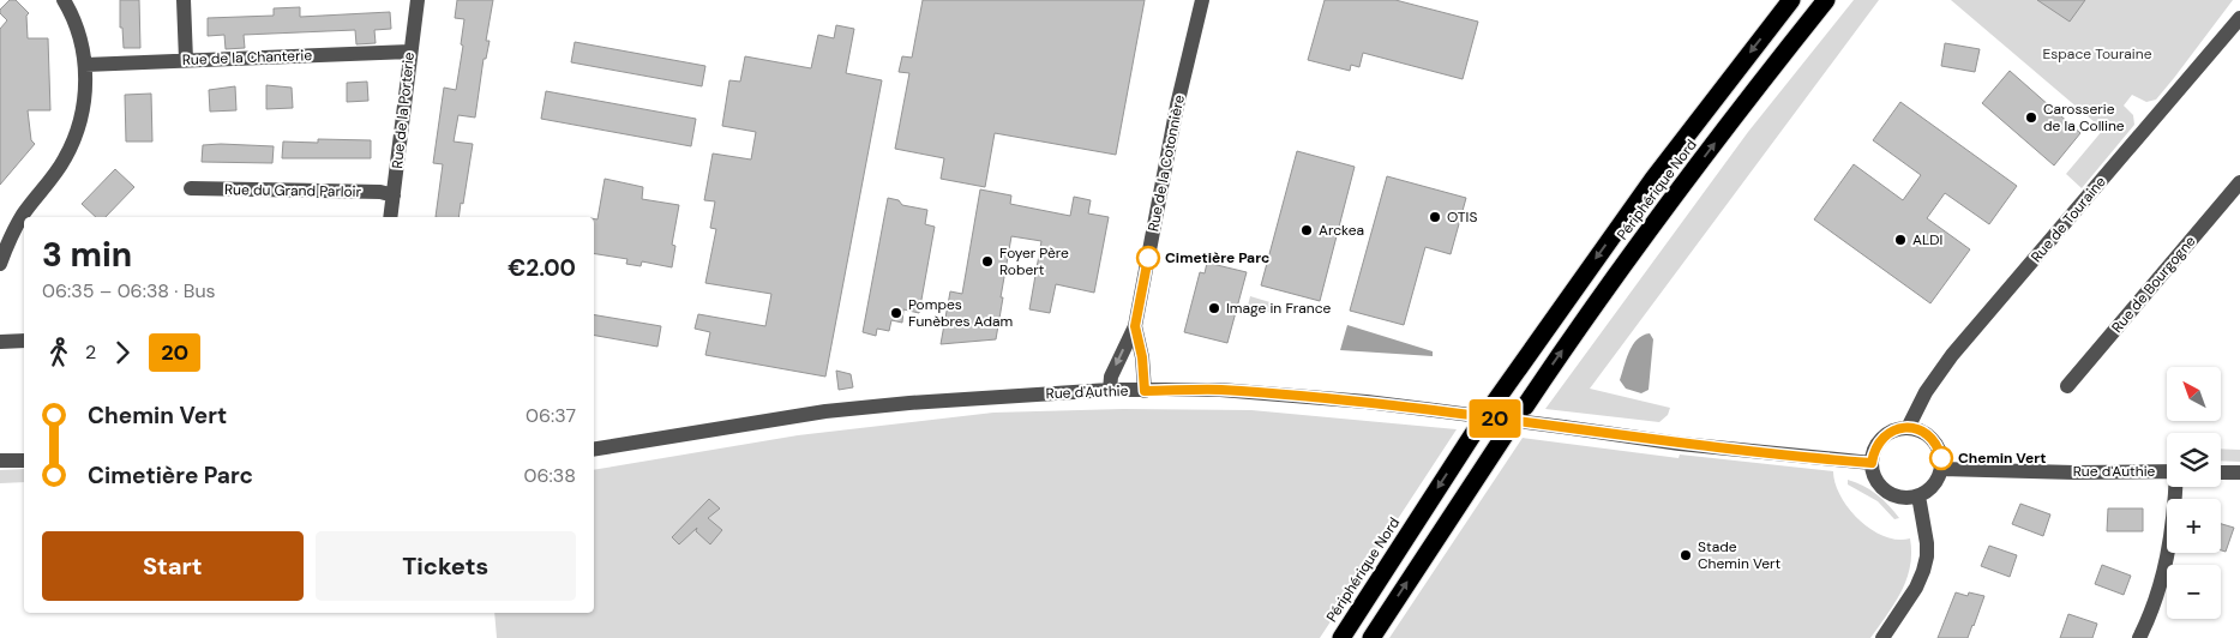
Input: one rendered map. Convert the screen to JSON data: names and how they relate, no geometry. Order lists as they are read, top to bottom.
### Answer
{
  "streets": {
    "highway": ["Périphérique Nord"],
    "street": [
      "Rue de la Chanterie",
      "Rue de la Porterie",
      "Rue de la Cotonnière",
      "Rue du Grand Parloir",
      "Rue de Touraine",
      "Rue de Bourgogne",
      "Rue d'Authie"
    ]
  },
  "crossings": [
    ["Rue de la Chanterie", "Rue de la Porterie"],
    ["Rue de la Porterie", "Rue du Grand Parloir"],
    ["Rue de la Cotonnière", "Rue d'Authie"],
    ["Rue de Touraine", "Rue d'Authie"]
  ],
  "parks": ["Espace Touraine"],
  "places": [
    "Carosserie de la Colline",
    "OTIS",
    "Arckea",
    "ALDI",
    "Cimetière Parc",
    "Foyer Père Robert",
    "Image in France",
    "Pompes Funèbres Adam",
    "Chemin Vert",
    "Stade Chemin Vert"
  ],
  "lines": ["bus line 20"],
  "north": "top left",
  "page": {
    "on_map": "20",
    "heading": ["3 min", "06:35 – 06:38 · Bus", "€2.00"],
    "legs": ["2", "20"],
    "map_buttons": ["+", "−"],
    "list": [
      {
        "name": "Chemin Vert",
        "value": "06:37"
      },
      {
        "name": "Cimetière Parc",
        "value": "06:38"
      }
    ],
    "buttons": ["Start", "Tickets"]
  }
}
